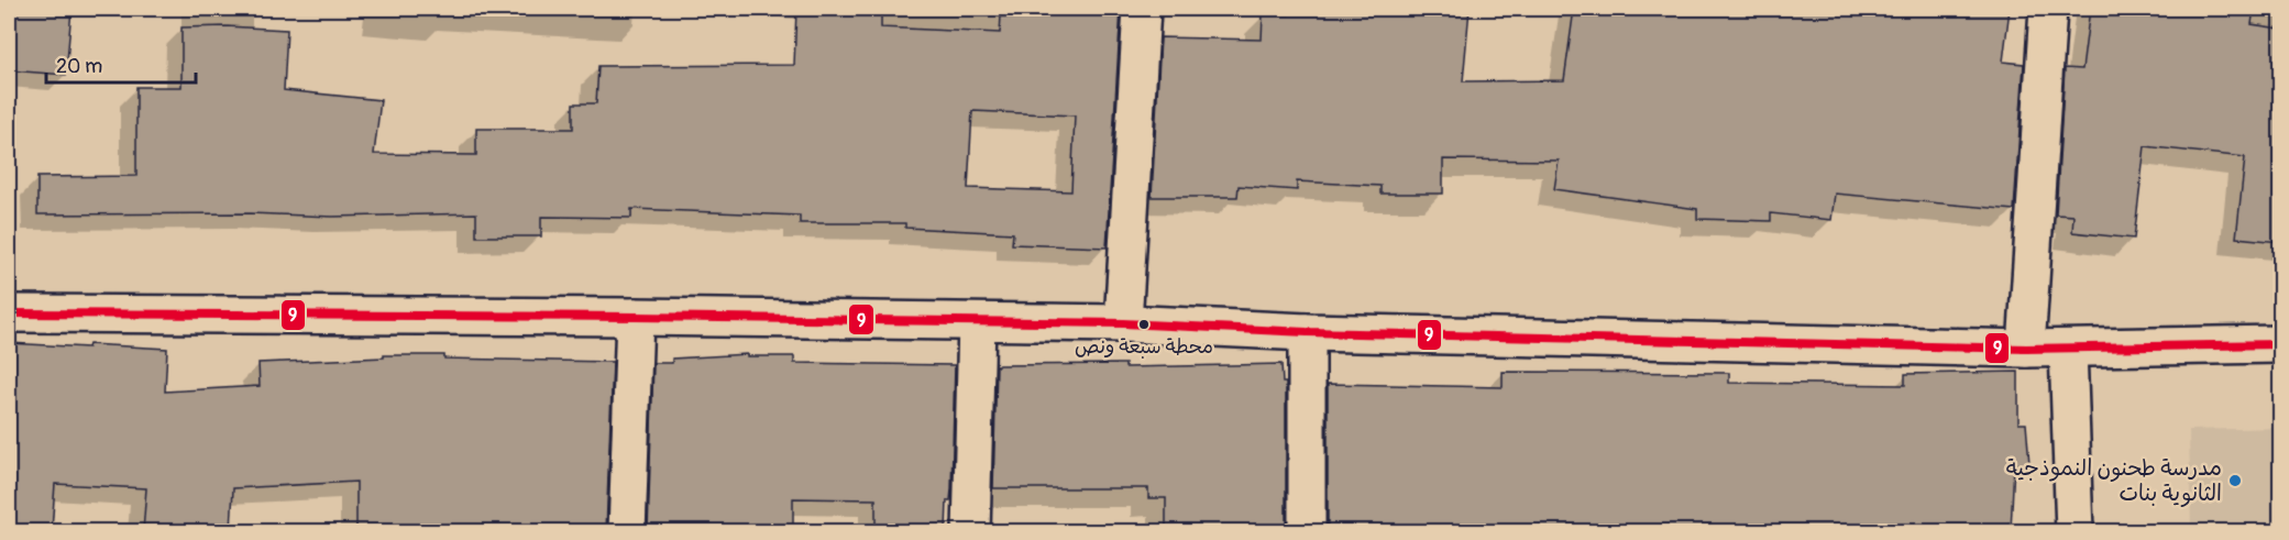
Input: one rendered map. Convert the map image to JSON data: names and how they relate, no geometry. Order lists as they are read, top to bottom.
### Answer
{
  "places": ["محطة سبعة ونص", "مدرسة طحنون النموذجية الثانوية بنات"],
  "lines": ["transit line 9"],
  "scale_bar": "20 m"
}
